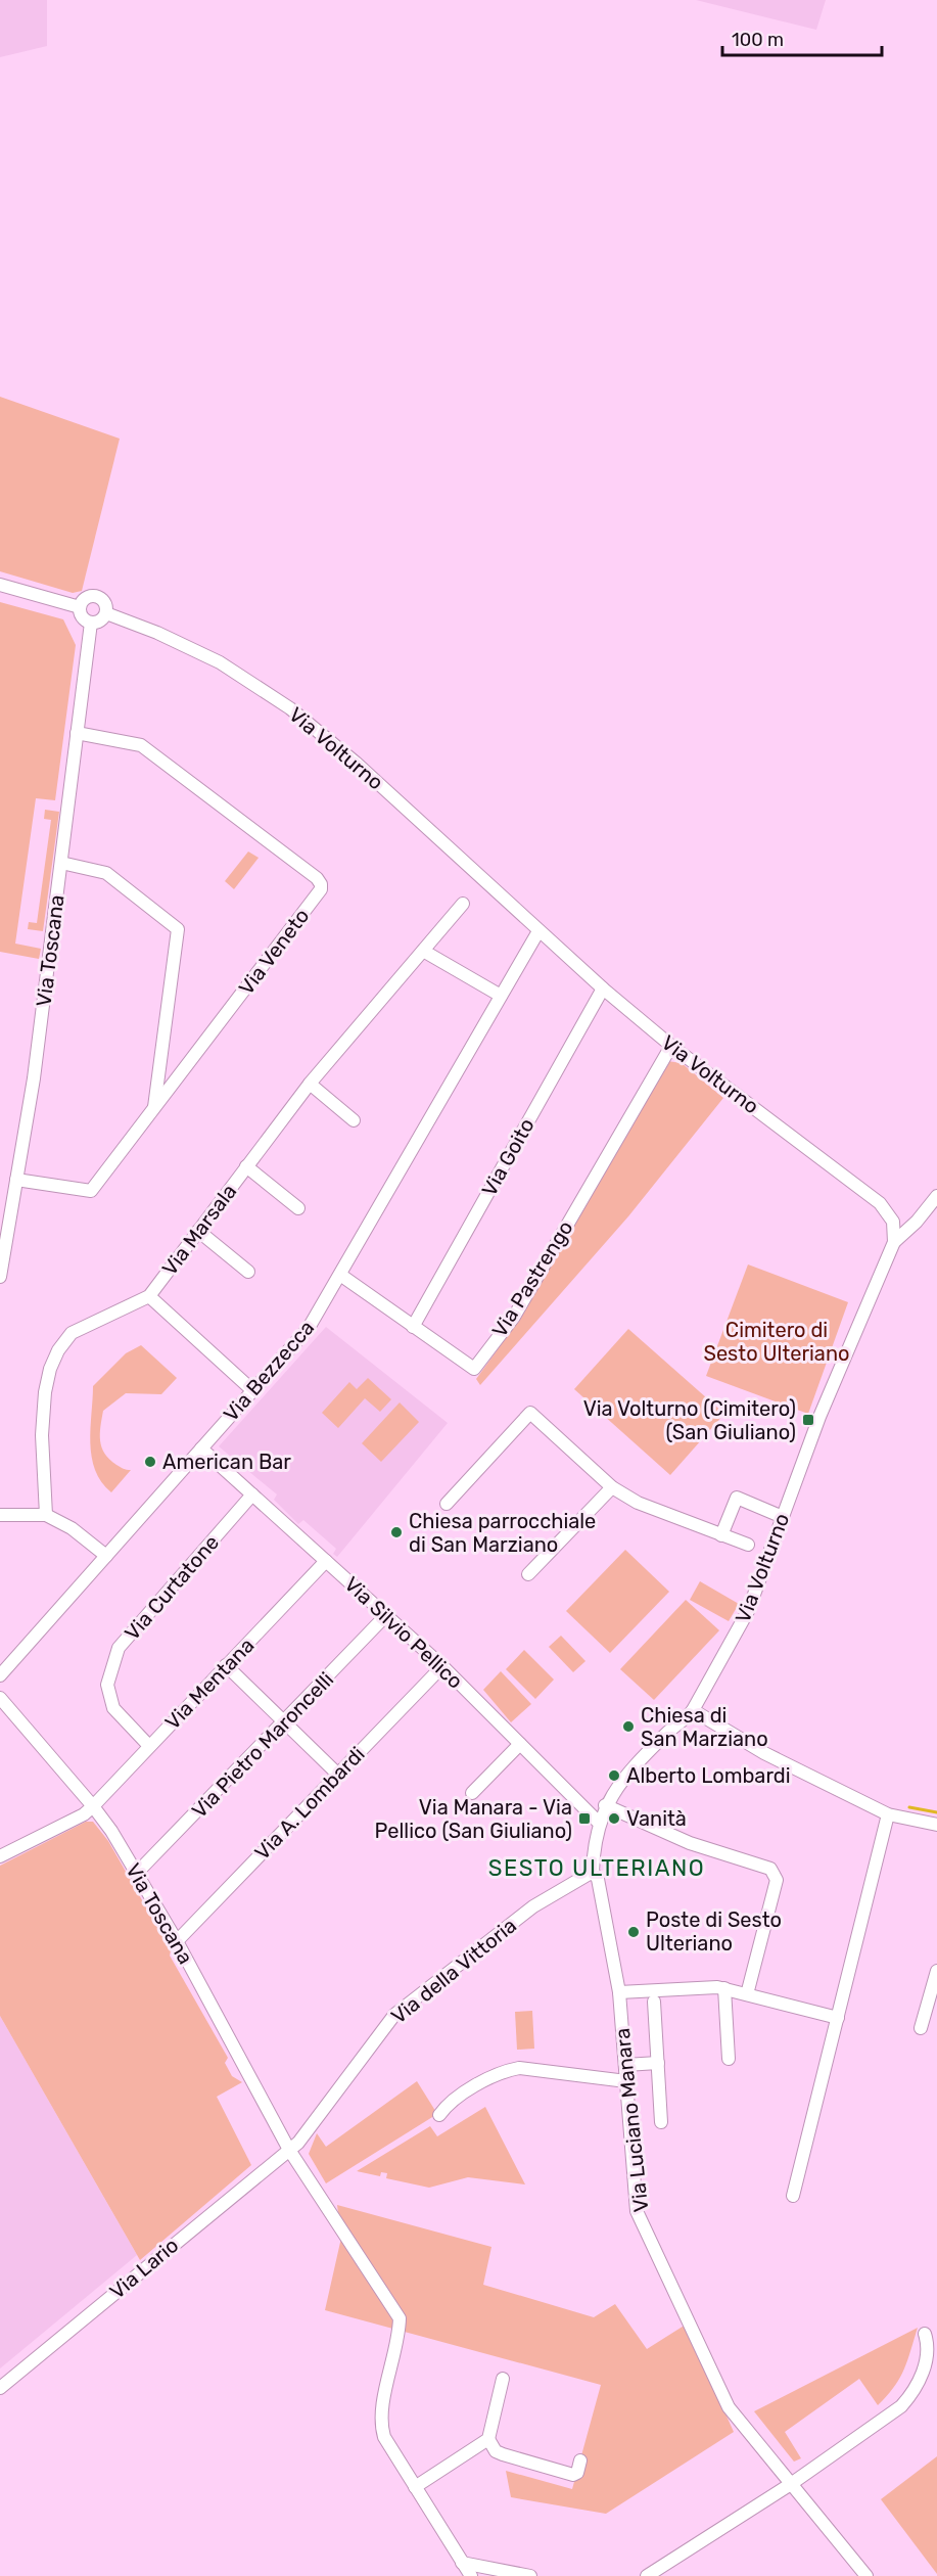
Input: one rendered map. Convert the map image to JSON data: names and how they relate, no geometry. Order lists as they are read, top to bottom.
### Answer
{
  "streets": {
    "street": [
      "Via Volturno",
      "Via Toscana",
      "Via Veneto",
      "Via Goito",
      "Via Marsala",
      "Via Pastrengo",
      "Via Bezzecca",
      "Via Curtatone",
      "Via Silvio Pellico",
      "Via Mentana",
      "Via Pietro Maroncelli",
      "Via A. Lombardi",
      "Via della Vittoria",
      "Via Luciano Manara",
      "Via Lario"
    ]
  },
  "crossings": [
    ["Via Volturno", "Via Toscana"],
    ["Via Volturno", "Via Goito"],
    ["Via Volturno", "Via Pastrengo"],
    ["Via Volturno", "Via Bezzecca"],
    ["Via Volturno", "Via Luciano Manara"],
    ["Via Toscana", "Via Veneto"],
    ["Via Toscana", "Via Mentana"],
    ["Via Toscana", "Via Pietro Maroncelli"],
    ["Via Toscana", "Via A. Lombardi"],
    ["Via Toscana", "Via della Vittoria"],
    ["Via Toscana", "Via Lario"],
    ["Via Goito", "Via Pastrengo"],
    ["Via Pastrengo", "Via Bezzecca"],
    ["Via Bezzecca", "Via Silvio Pellico"],
    ["Via Curtatone", "Via Silvio Pellico"],
    ["Via Curtatone", "Via Mentana"],
    ["Via Silvio Pellico", "Via Mentana"],
    ["Via Silvio Pellico", "Via Pietro Maroncelli"],
    ["Via Silvio Pellico", "Via A. Lombardi"],
    ["Via Silvio Pellico", "Via Luciano Manara"],
    ["Via della Vittoria", "Via Luciano Manara"],
    ["Via della Vittoria", "Via Lario"]
  ],
  "districts": ["SESTO ULTERIANO"],
  "parks": ["Cimitero di Sesto Ulteriano"],
  "places": {
    "transit": ["Via Volturno (Cimitero) (San Giuliano)", "Via Manara - Via Pellico (San Giuliano)"],
    "other": [
      "American Bar",
      "Chiesa parrocchiale di San Marziano",
      "Chiesa di San Marziano",
      "Alberto Lombardi",
      "Vanità",
      "Poste di Sesto Ulteriano"
    ]
  },
  "scale_bar": "100 m"
}
